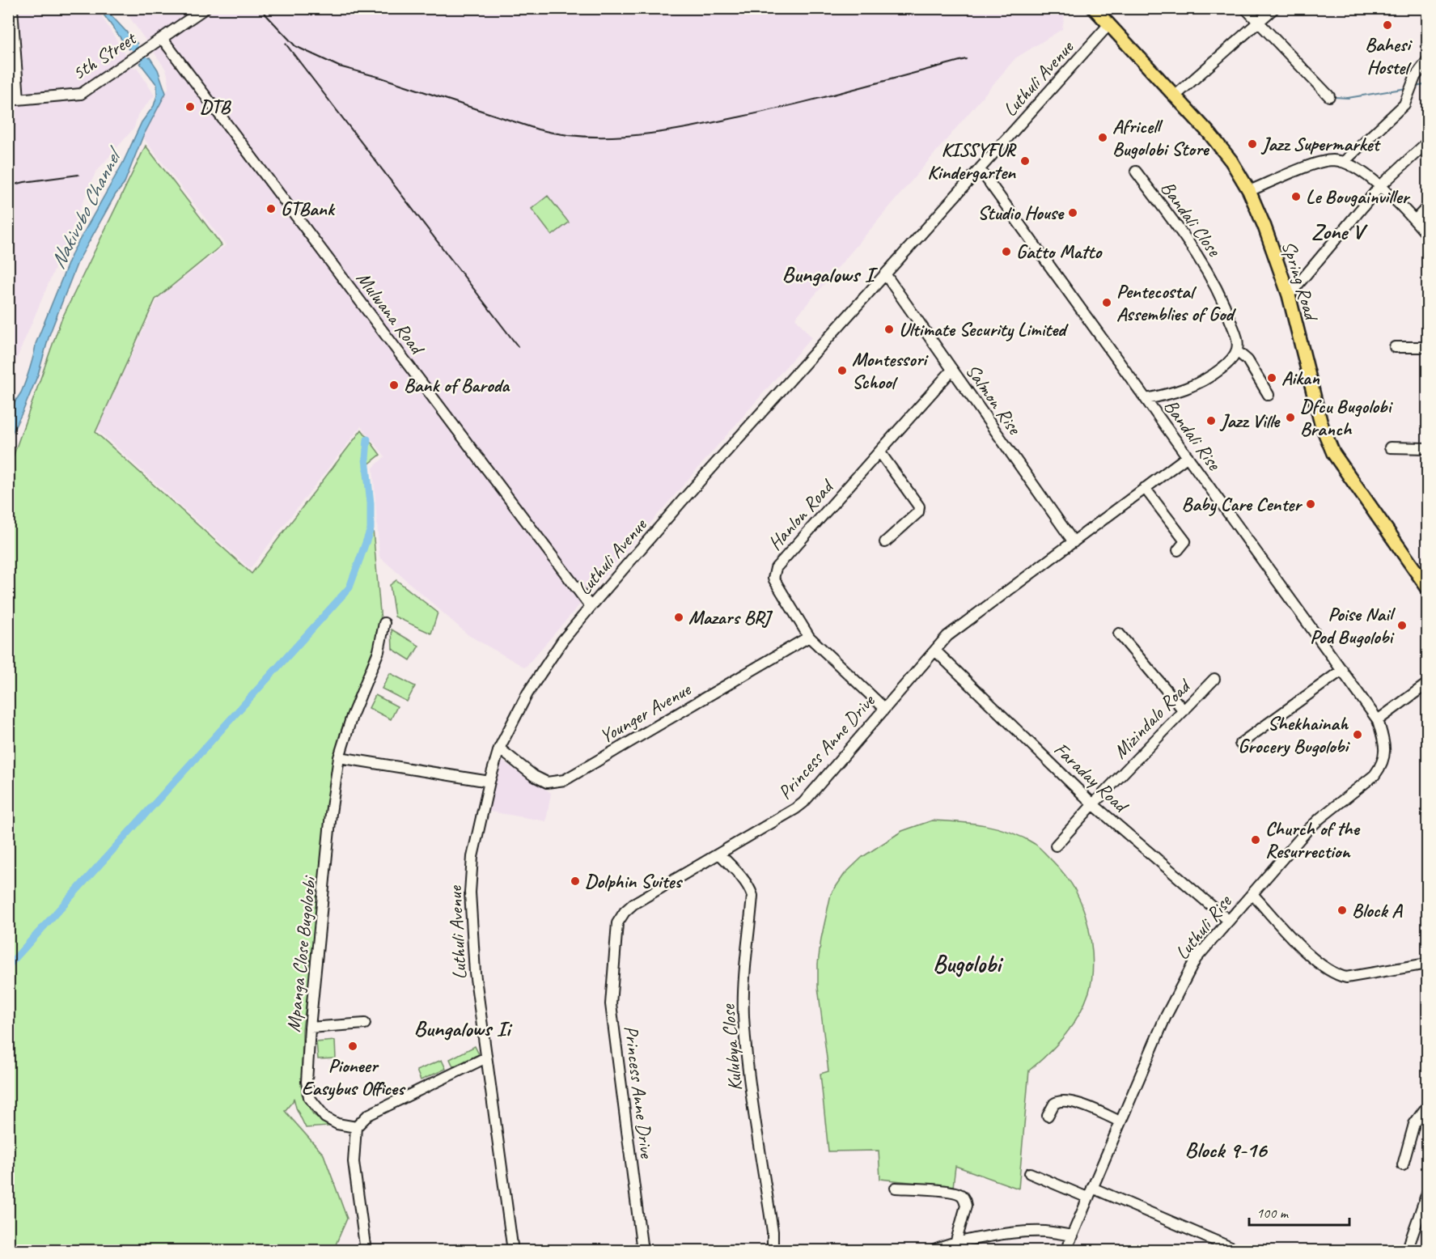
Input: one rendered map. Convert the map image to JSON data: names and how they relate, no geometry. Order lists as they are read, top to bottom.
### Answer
{
  "streets": {
    "main road": ["Spring Road"],
    "street": [
      "5th Street",
      "Luthuli Avenue",
      "Bandali Close",
      "Mulwana Road",
      "Salmon Rise",
      "Bandali Rise",
      "Hanlon Road",
      "Younger Avenue",
      "Mizindalo Road",
      "Princess Anne Drive",
      "Faraday Road",
      "Luthuli Rise",
      "Mpanga Close Bugoloobi",
      "Kulubya Close"
    ]
  },
  "crossings": [
    ["5th Street", "Mulwana Road"],
    ["Luthuli Avenue", "Spring Road"],
    ["Luthuli Avenue", "Mulwana Road"],
    ["Luthuli Avenue", "Salmon Rise"],
    ["Luthuli Avenue", "Bandali Rise"],
    ["Luthuli Avenue", "Younger Avenue"],
    ["Salmon Rise", "Hanlon Road"],
    ["Salmon Rise", "Princess Anne Drive"],
    ["Bandali Rise", "Princess Anne Drive"],
    ["Bandali Rise", "Luthuli Rise"],
    ["Hanlon Road", "Younger Avenue"],
    ["Hanlon Road", "Princess Anne Drive"],
    ["Mizindalo Road", "Faraday Road"],
    ["Princess Anne Drive", "Faraday Road"],
    ["Princess Anne Drive", "Kulubya Close"],
    ["Faraday Road", "Luthuli Rise"]
  ],
  "districts": [
    "Zone V",
    "Bungalows I",
    "Bugolobi",
    "Bungalows Ii",
    "Block 9-16"
  ],
  "water": ["Nakivubo Channel"],
  "places": [
    "Bahesi Hostel",
    "DTB",
    "Africell Bugolobi Store",
    "Jazz Supermarket",
    "KISSYFUR Kindergarten",
    "Le Bougainviller",
    "GTBank",
    "Studio House",
    "Gatto Matto",
    "Pentecostal Assemblies of God",
    "Ultimate Security Limited",
    "Montessori School",
    "Aikan",
    "Bank of Baroda",
    "Dfcu Bugolobi Branch",
    "Jazz Ville",
    "Baby Care Center",
    "Mazars BRJ",
    "Poise Nail Pod Bugolobi",
    "Shekhainah Grocery Bugolobi",
    "Church of the Resurrection",
    "Dolphin Suites",
    "Block A",
    "Pioneer Easybus Offices"
  ],
  "scale_bar": "100 m"
}
